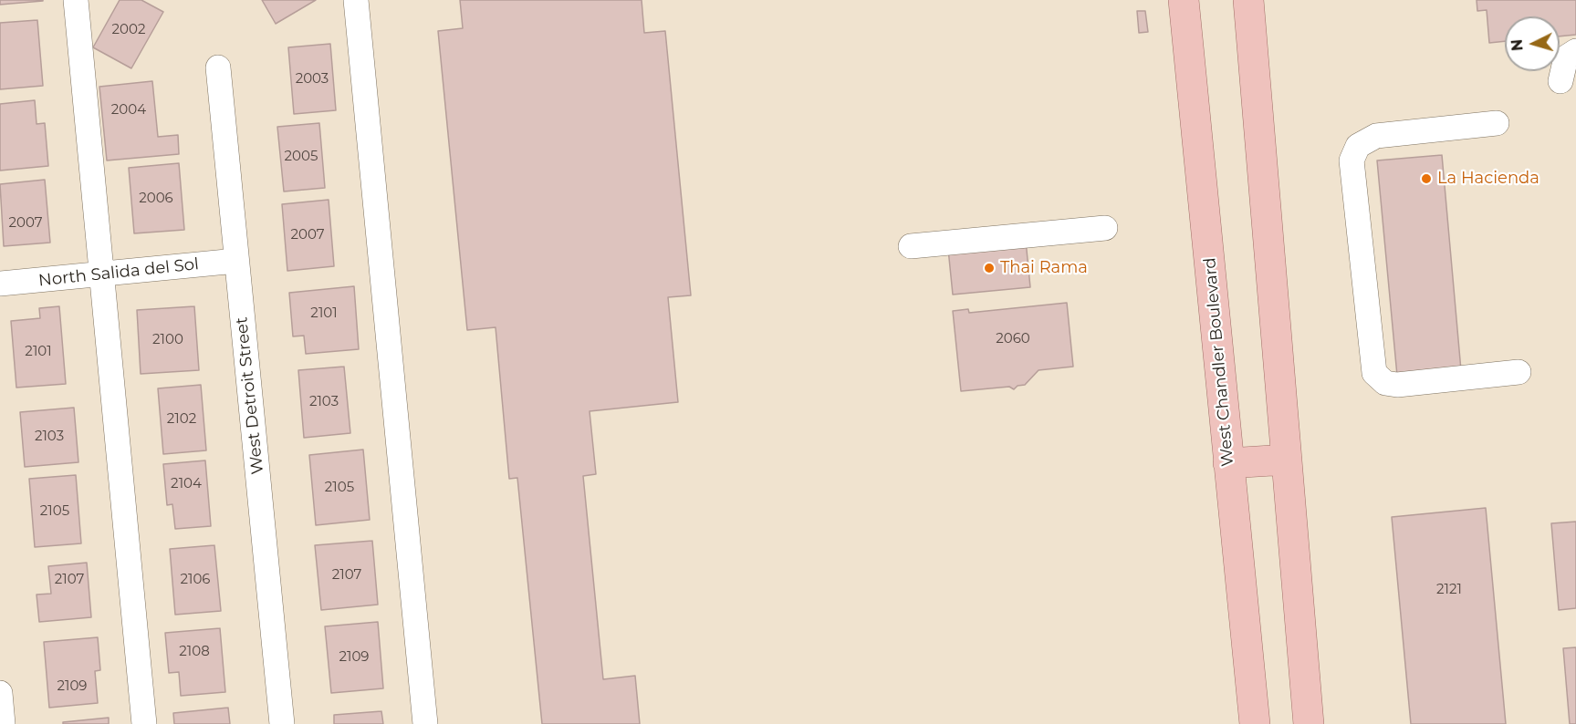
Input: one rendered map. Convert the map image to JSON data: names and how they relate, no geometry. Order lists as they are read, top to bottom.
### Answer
{
  "streets": {
    "main road": ["West Chandler Boulevard"],
    "street": ["North Salida del Sol", "West Detroit Street"]
  },
  "crossings": [
    ["North Salida del Sol", "West Detroit Street"]
  ],
  "places": ["La Hacienda", "Thai Rama"],
  "house_numbers": [
    "2002",
    "2003",
    "2004",
    "2005",
    "2006",
    "2007",
    "2007",
    "2101",
    "2060",
    "2100",
    "2101",
    "2103",
    "2102",
    "2103",
    "2104",
    "2105",
    "2105",
    "2107",
    "2107",
    "2106",
    "2121",
    "2108",
    "2109",
    "2109"
  ],
  "north": "left"
}
